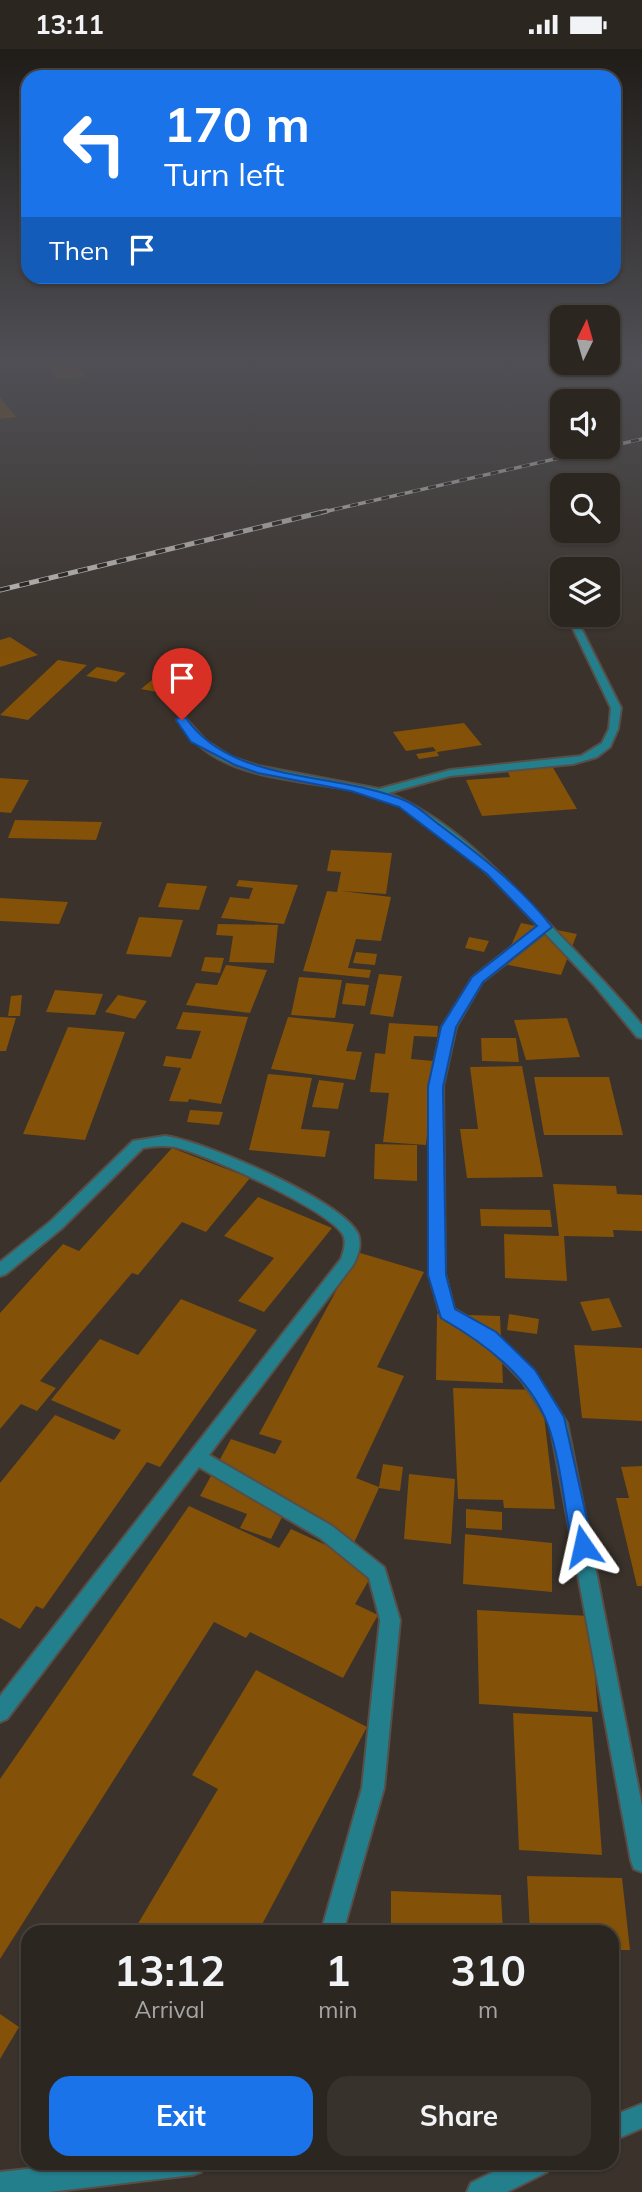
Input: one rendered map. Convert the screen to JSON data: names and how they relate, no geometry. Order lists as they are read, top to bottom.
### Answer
{
  "north": "top",
  "page": {
    "status": "13:11",
    "turn": ["170 m", "Turn left"],
    "then": "Then",
    "eta": [
      "13:12",
      "Arrival",
      "1",
      "min",
      "310",
      "m"
    ],
    "buttons": ["Exit", "Share"]
  }
}
